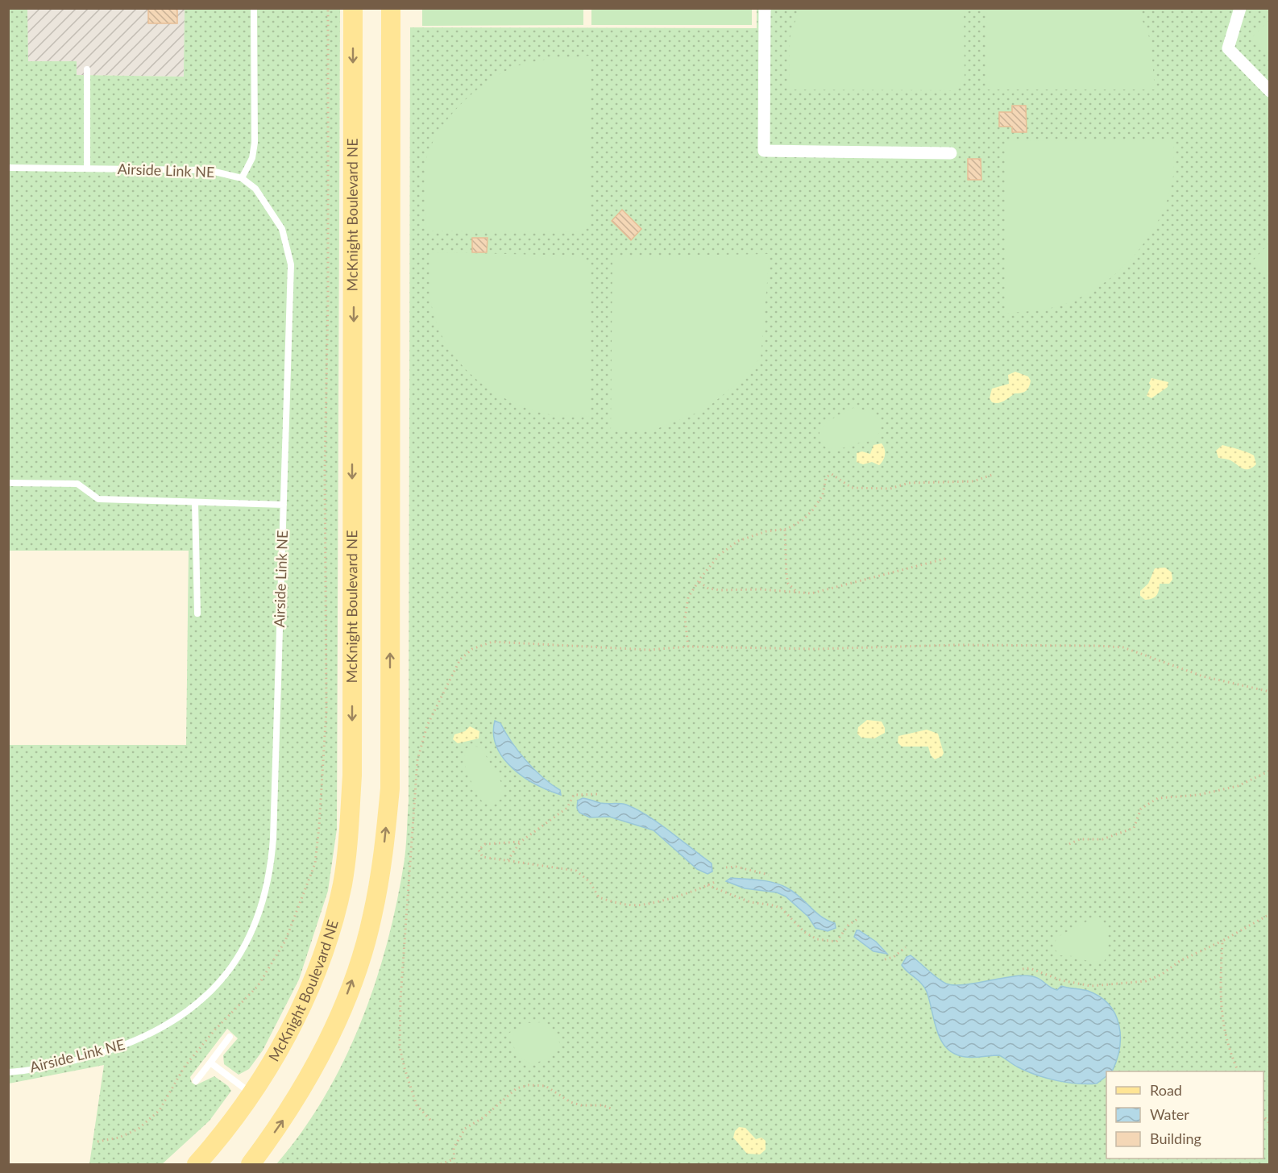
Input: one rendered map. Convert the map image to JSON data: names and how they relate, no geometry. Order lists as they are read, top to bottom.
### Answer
{
  "streets": {
    "main road": ["McKnight Boulevard NE"],
    "lane": ["Airside Link NE"]
  },
  "legend": ["Road", "Water", "Building"]
}
